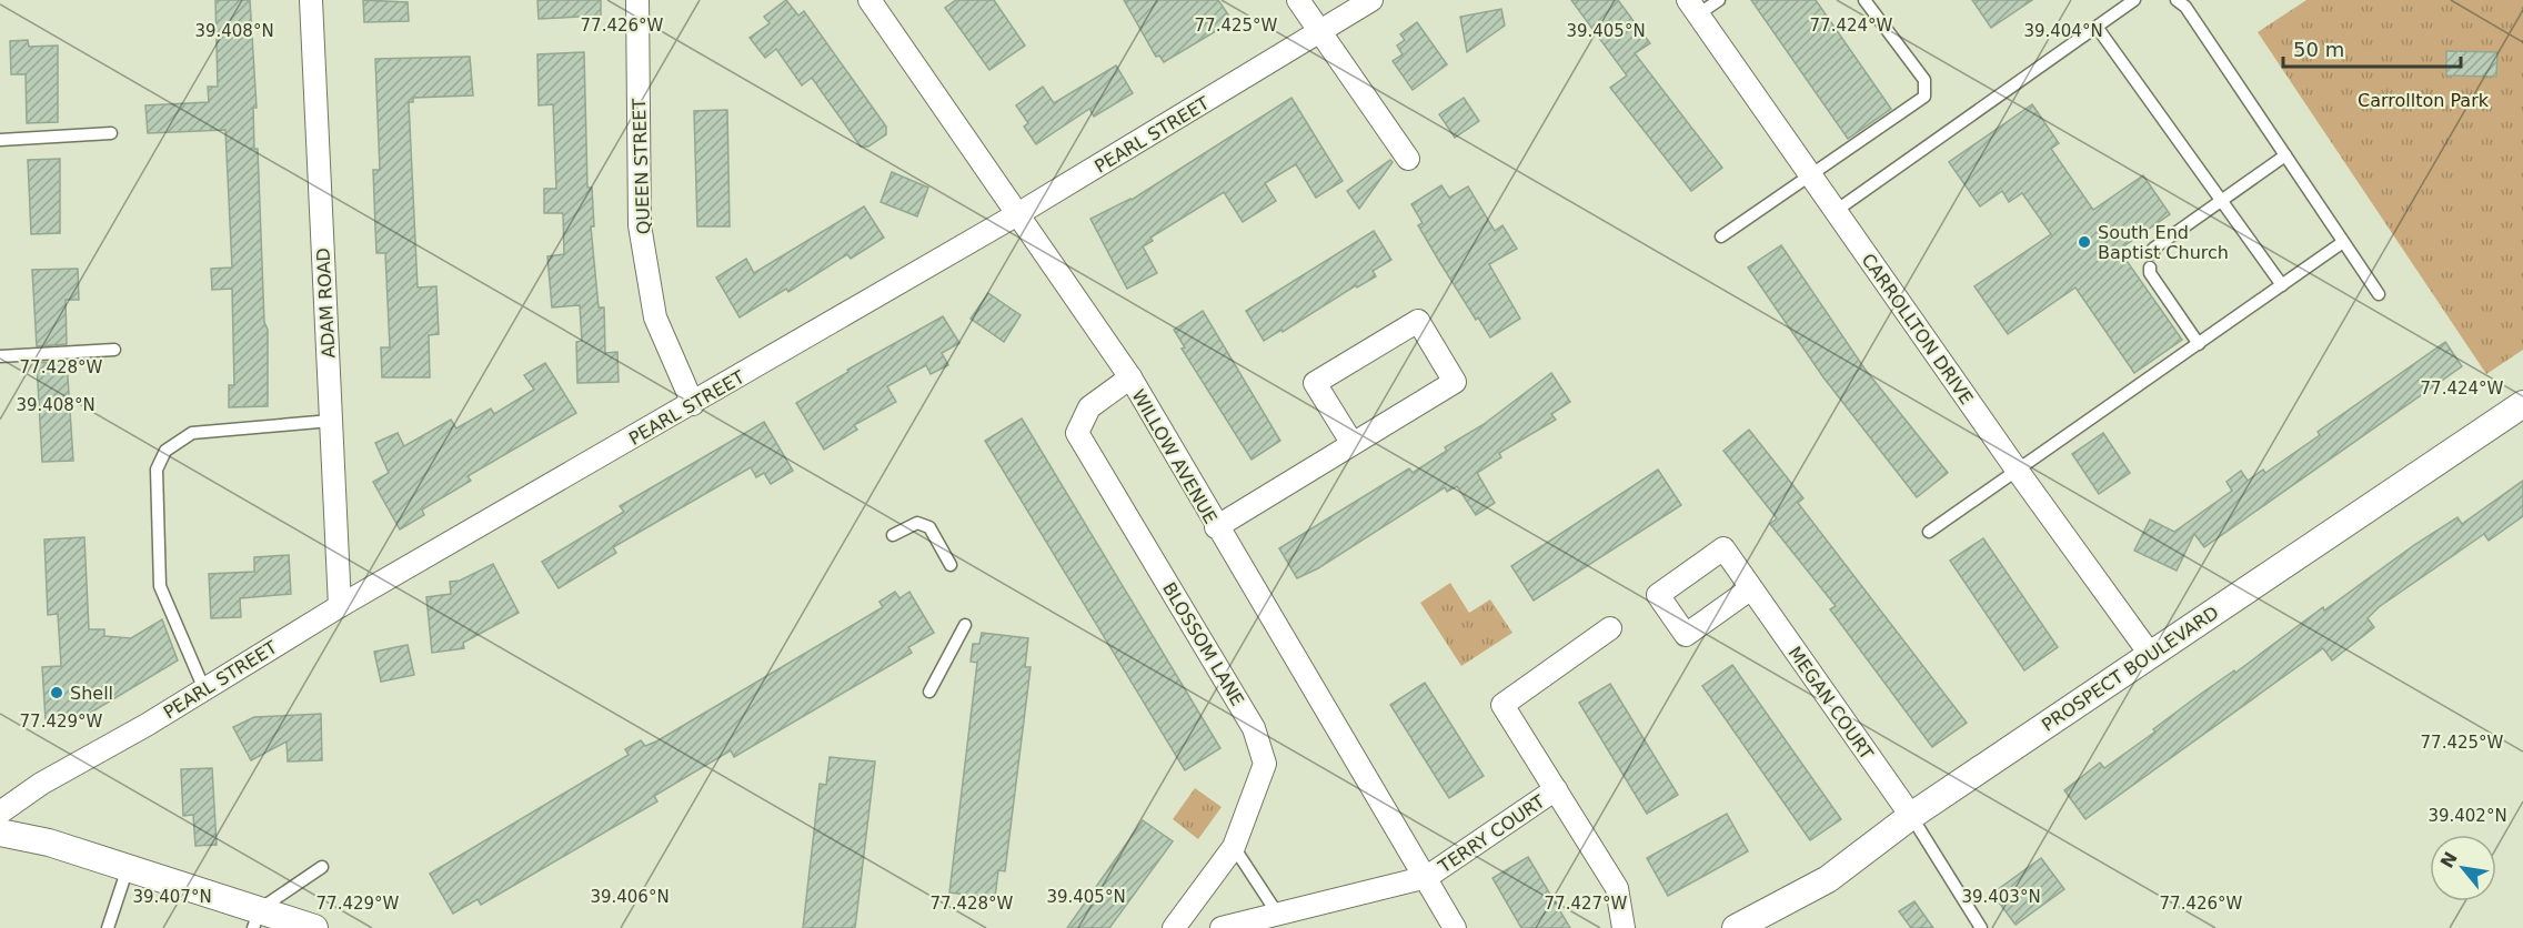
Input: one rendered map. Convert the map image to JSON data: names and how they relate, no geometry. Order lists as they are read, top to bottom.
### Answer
{
  "streets": {
    "street": [
      "PEARL STREET",
      "QUEEN STREET",
      "ADAM ROAD",
      "CARROLLTON DRIVE",
      "WILLOW AVENUE",
      "BLOSSOM LANE",
      "PROSPECT BOULEVARD",
      "MEGAN COURT",
      "TERRY COURT"
    ]
  },
  "crossings": [
    ["PEARL STREET", "QUEEN STREET"],
    ["PEARL STREET", "ADAM ROAD"],
    ["PEARL STREET", "WILLOW AVENUE"],
    ["CARROLLTON DRIVE", "PROSPECT BOULEVARD"],
    ["WILLOW AVENUE", "BLOSSOM LANE"],
    ["WILLOW AVENUE", "TERRY COURT"],
    ["PROSPECT BOULEVARD", "MEGAN COURT"]
  ],
  "parks": ["Carrollton Park"],
  "places": ["South End Baptist Church", "Shell"],
  "scale_bar": "50 m",
  "north": "top left",
  "coordinates": [
    "77.426°W",
    "77.425°W",
    "77.424°W",
    "39.405°N",
    "39.404°N",
    "39.408°N",
    "77.428°W",
    "77.429°W",
    "39.402°N",
    "39.407°N",
    "39.406°N",
    "39.403°N",
    "77.427°W"
  ]
}
